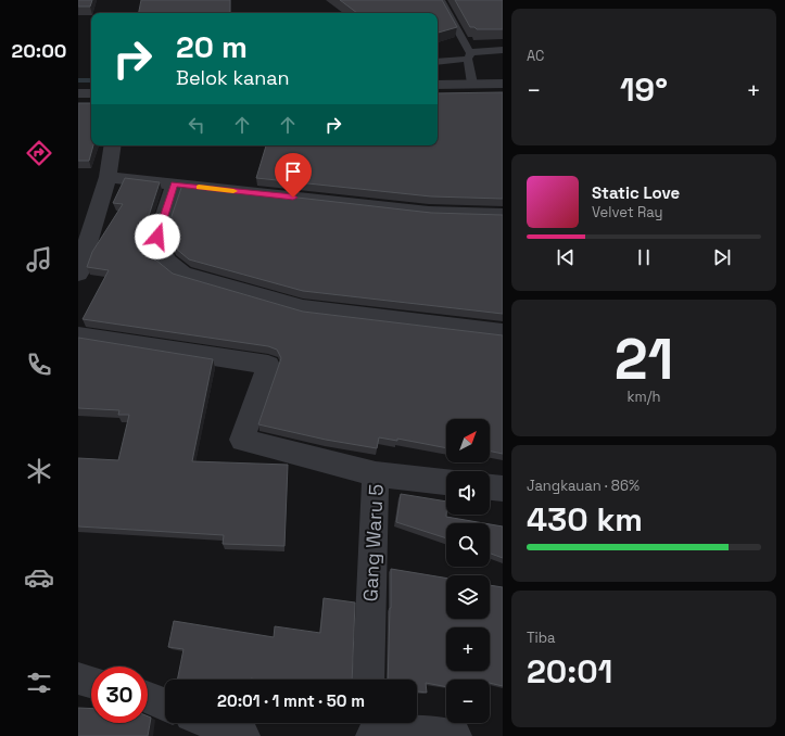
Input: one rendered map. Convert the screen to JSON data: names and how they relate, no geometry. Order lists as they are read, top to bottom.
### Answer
{
  "streets": {
    "street": ["Gang Waru 5"]
  },
  "north": "top right",
  "page": {
    "tabs": "20:00",
    "tile": [
      "AC",
      ["21", "km/h"],
      ["Jangkauan · 86%", "430 km"],
      ["Tiba", "20:01"]
    ],
    "turn": ["20 m", "Belok kanan"],
    "heat": ["−", "19°", "+"],
    "song": ["Static Love", "Velvet Ray"],
    "map_buttons": ["+", "−"],
    "limit": "30",
    "trip": "20:01 · 1 mnt · 50 m"
  }
}
